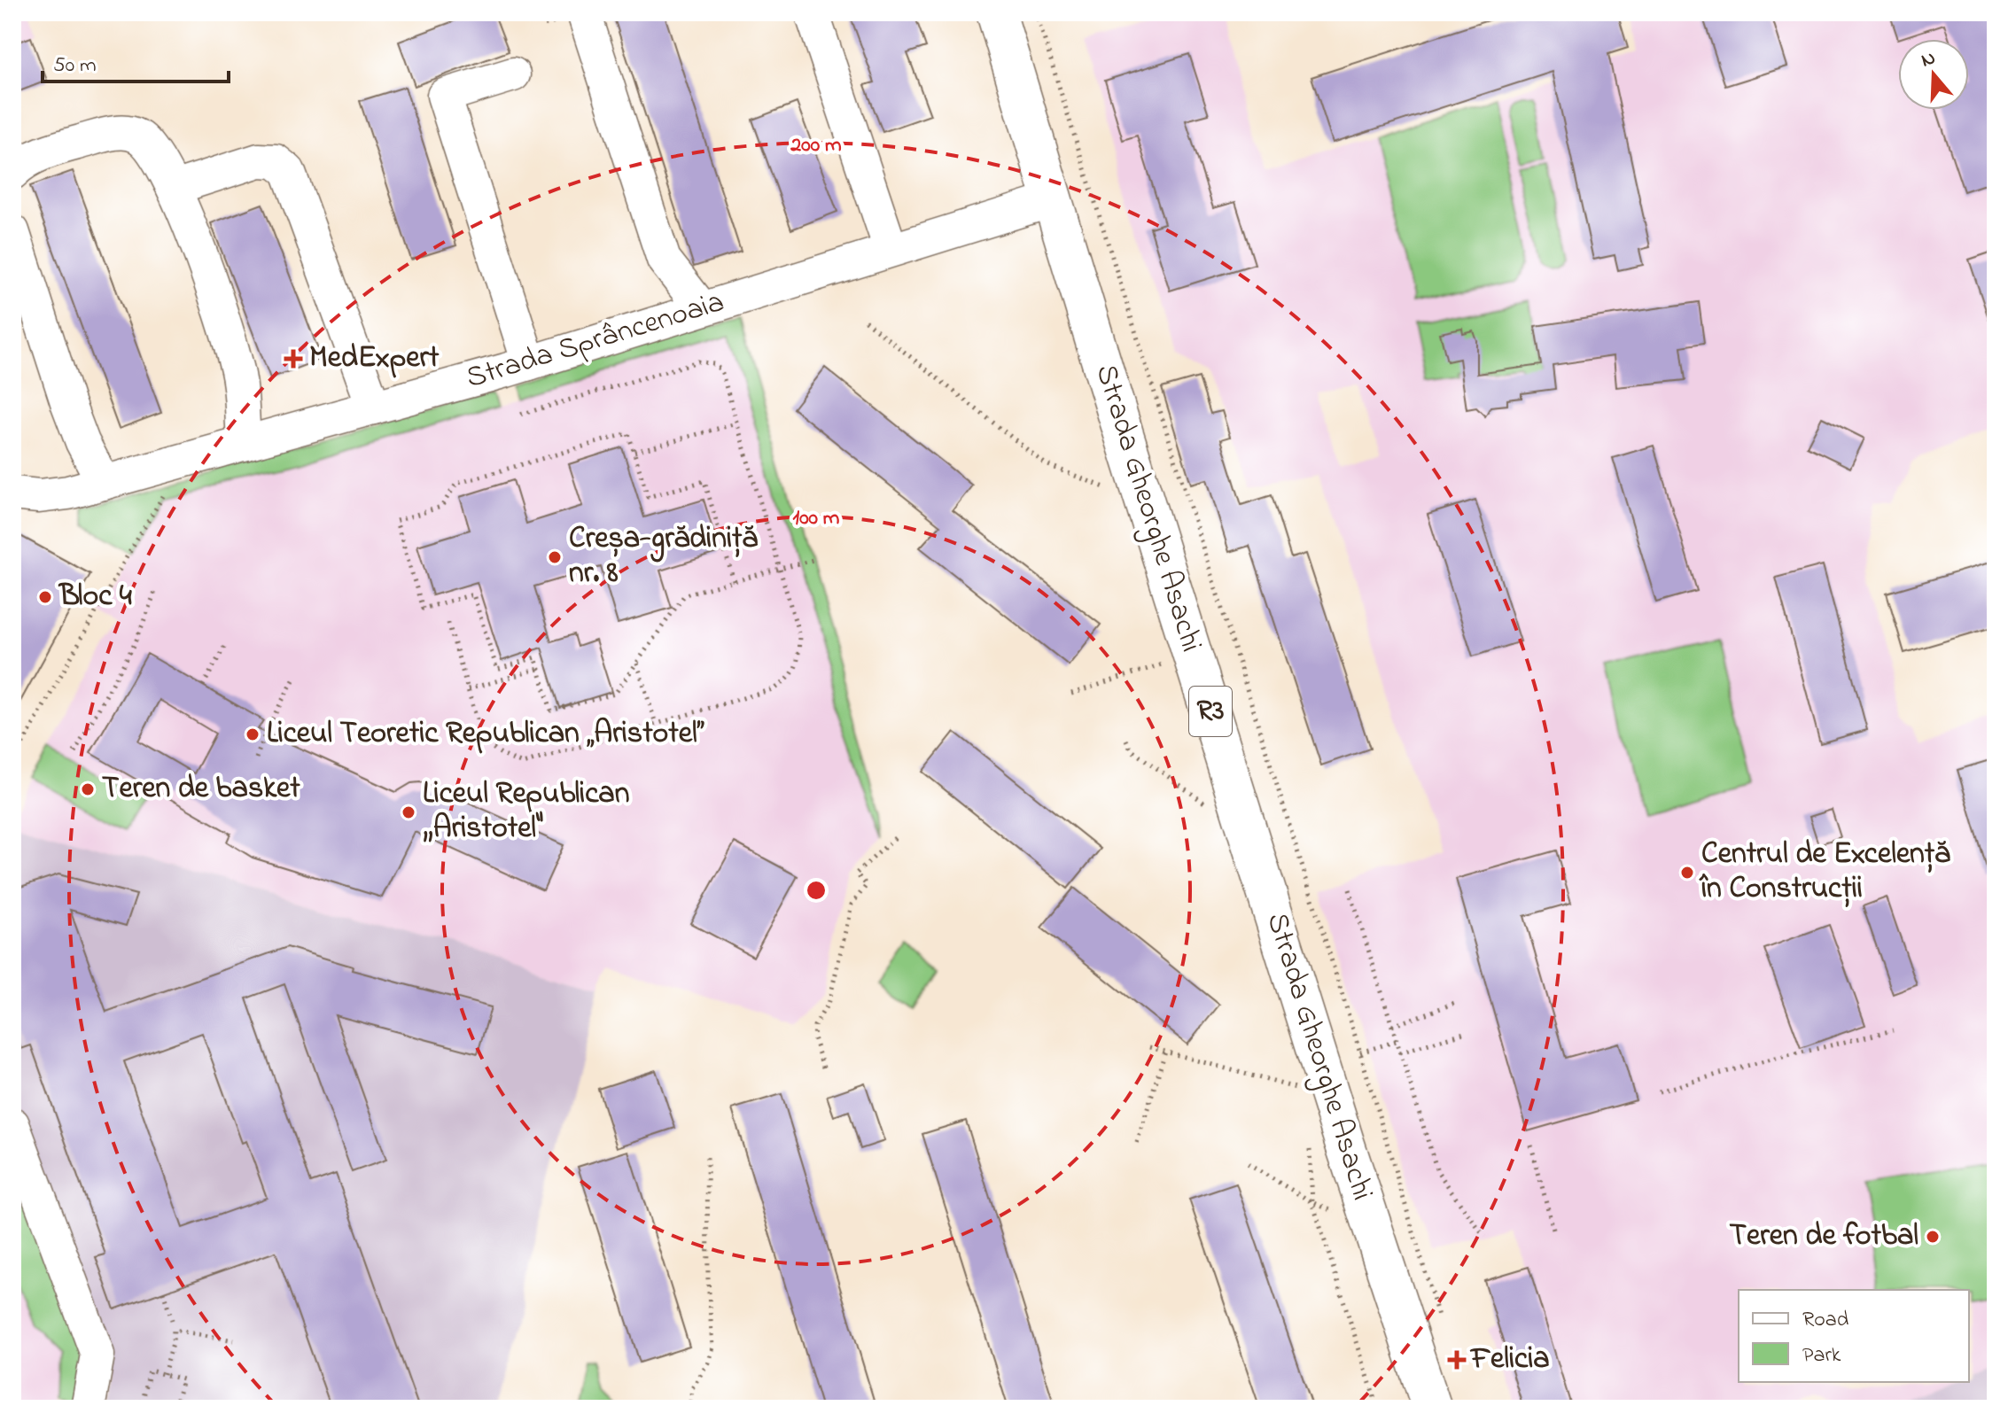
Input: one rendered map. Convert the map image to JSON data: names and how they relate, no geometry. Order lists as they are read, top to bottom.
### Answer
{
  "streets": {
    "main road": ["Strada Gheorghe Asachi", "R3"],
    "street": ["Strada Sprâncenoaia"]
  },
  "crossings": [
    ["Strada Sprâncenoaia", "Strada Gheorghe Asachi"]
  ],
  "places": {
    "health": ["MedExpert", "Felicia"],
    "other": [
      "Creșa-grădiniță nr. 8",
      "Bloc 4",
      "Liceul Teoretic Republican „Aristotel”",
      "Teren de basket",
      "Liceul Republican ,,Aristotel\"",
      "Centrul de Excelență în Construcții",
      "Teren de fotbal"
    ]
  },
  "legend": ["Road", "Park"],
  "scale_bar": "50 m",
  "north": "top",
  "rings": ["200 m", "100 m"]
}
